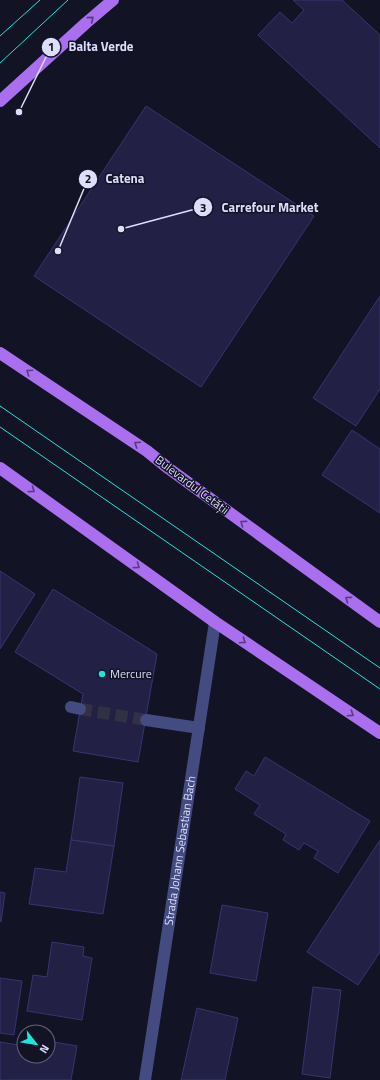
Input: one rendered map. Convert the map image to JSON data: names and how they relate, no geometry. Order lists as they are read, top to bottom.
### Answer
{
  "streets": {
    "main road": ["Bulevardul Cetății"],
    "street": ["Strada Johann Sebastian Bach"]
  },
  "places": [
    "Balta Verde",
    "Carrefour Market",
    "Catena",
    "Mercure"
  ],
  "north": "bottom right"
}
